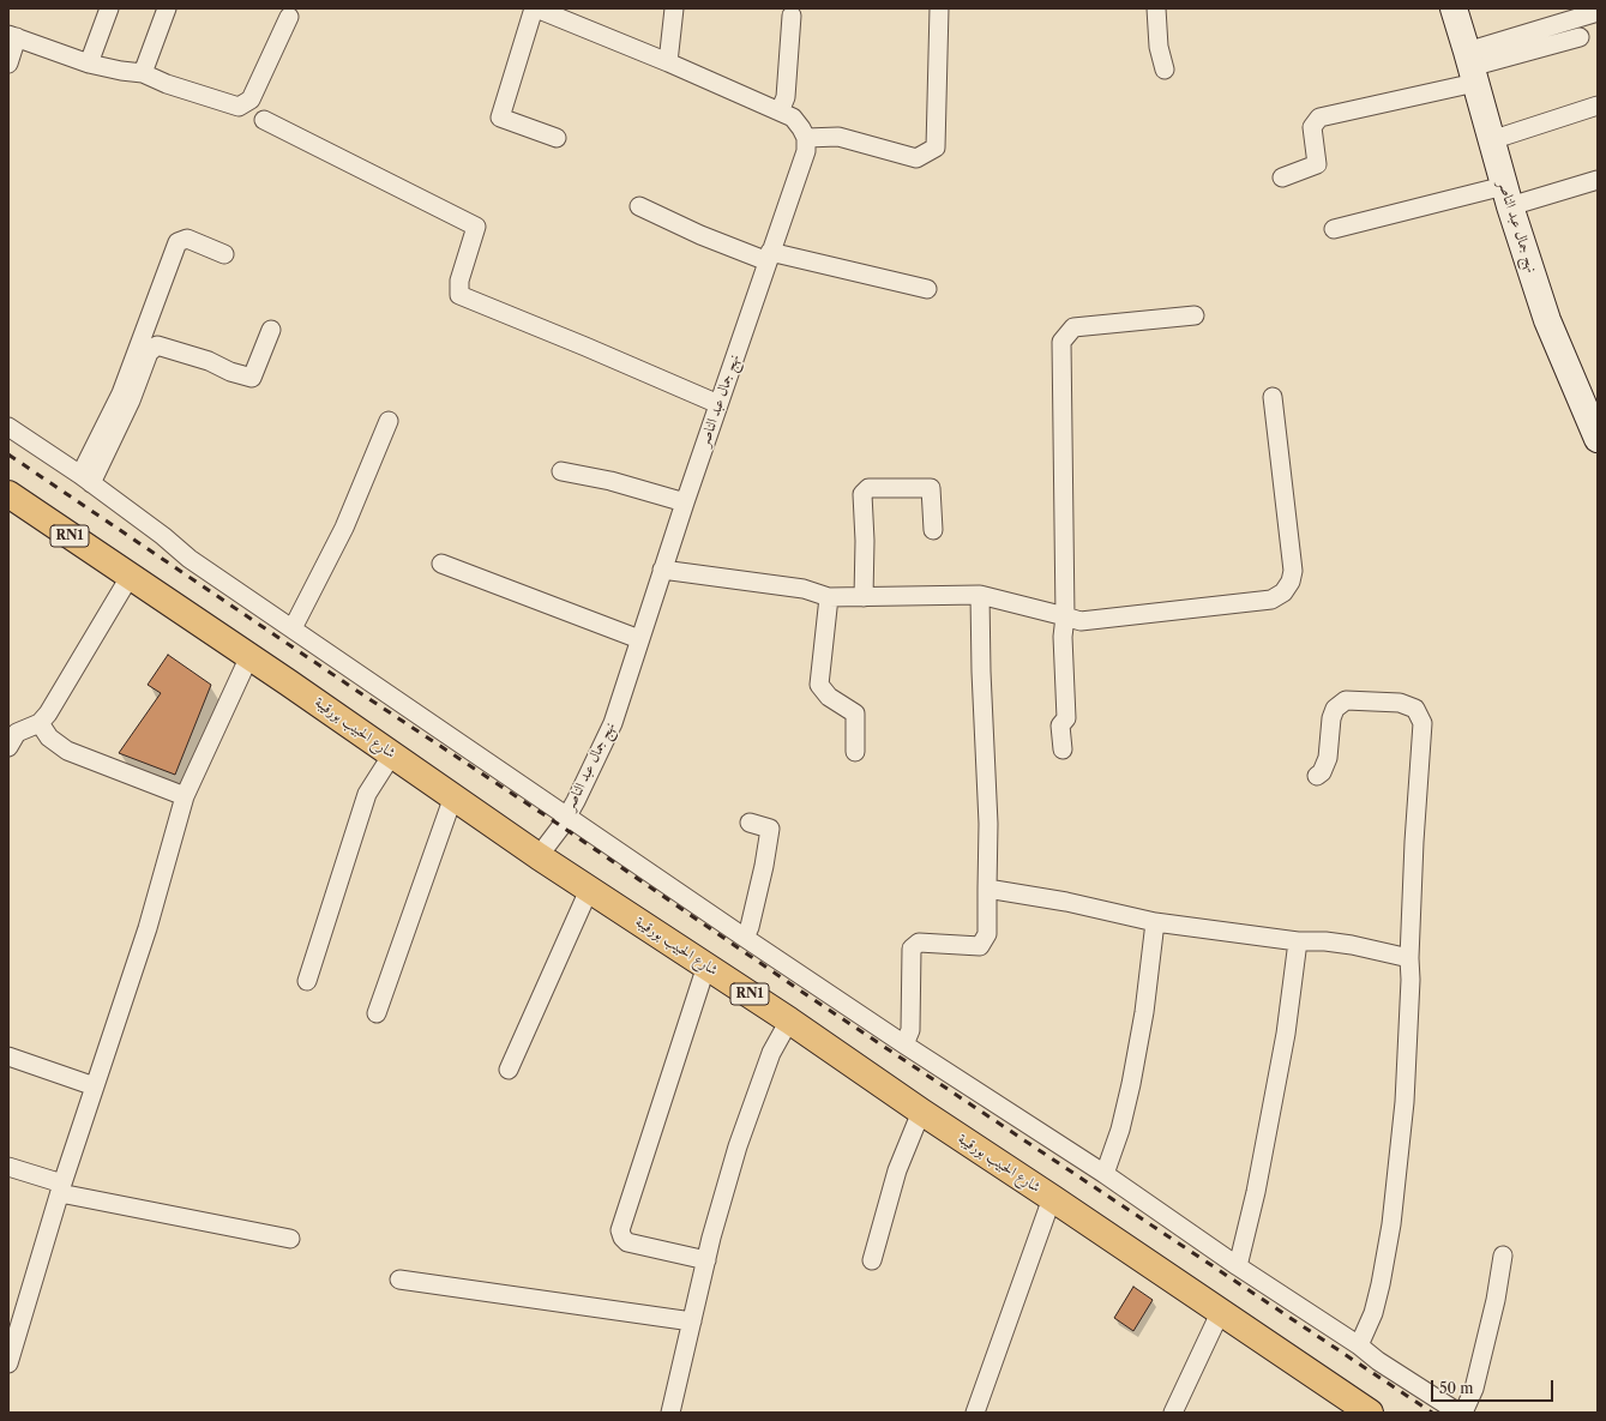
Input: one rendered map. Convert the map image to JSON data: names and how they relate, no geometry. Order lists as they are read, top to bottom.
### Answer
{
  "streets": {
    "main road": ["RN1", "شارع الحبيب بورقيبة"],
    "street": ["نهج جمال عبد الناصر"]
  },
  "crossings": [
    ["نهج جمال عبد الناصر", "شارع الحبيب بورقيبة"]
  ],
  "scale_bar": "50 m"
}
